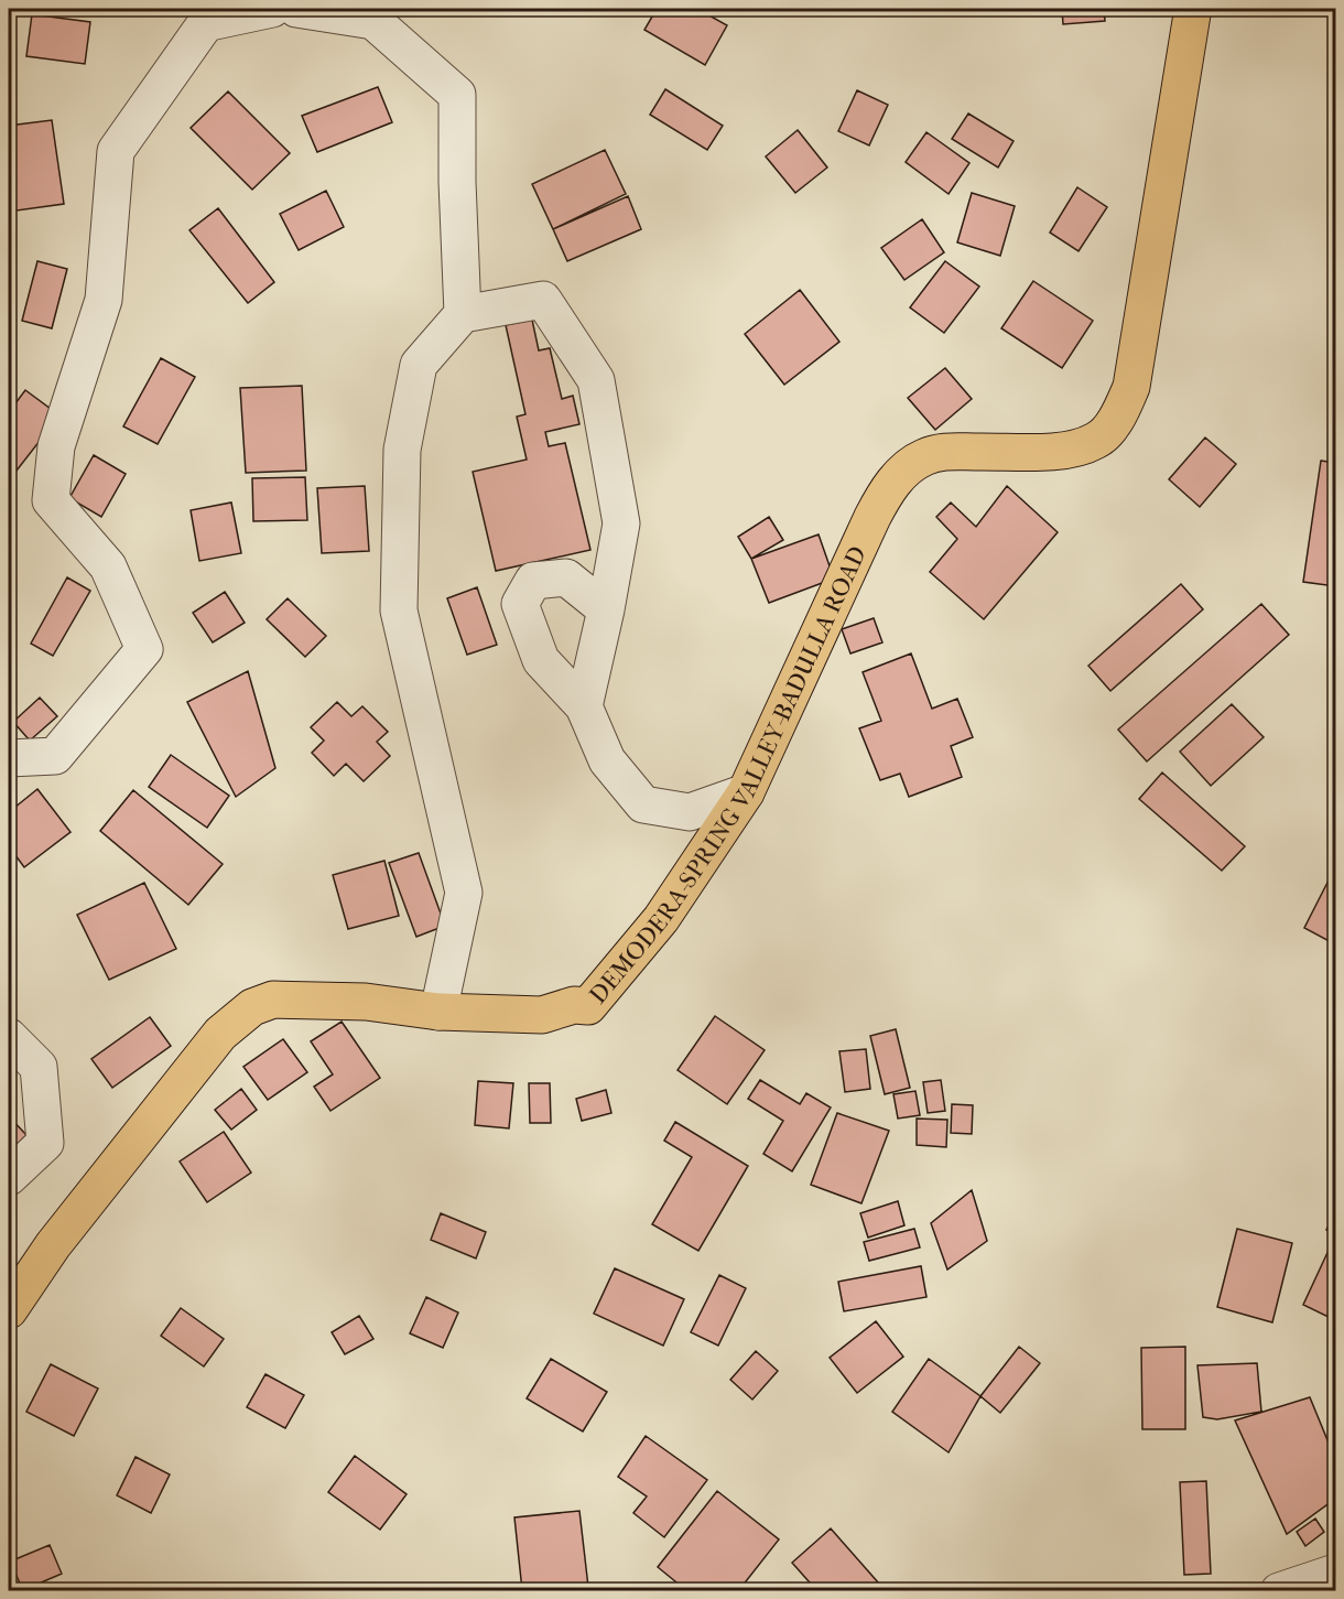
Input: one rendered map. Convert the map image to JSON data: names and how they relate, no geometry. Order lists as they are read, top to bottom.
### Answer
{
  "streets": {
    "main road": ["DEMODERA-SPRING VALLEY-BADULLA ROAD"]
  }
}
